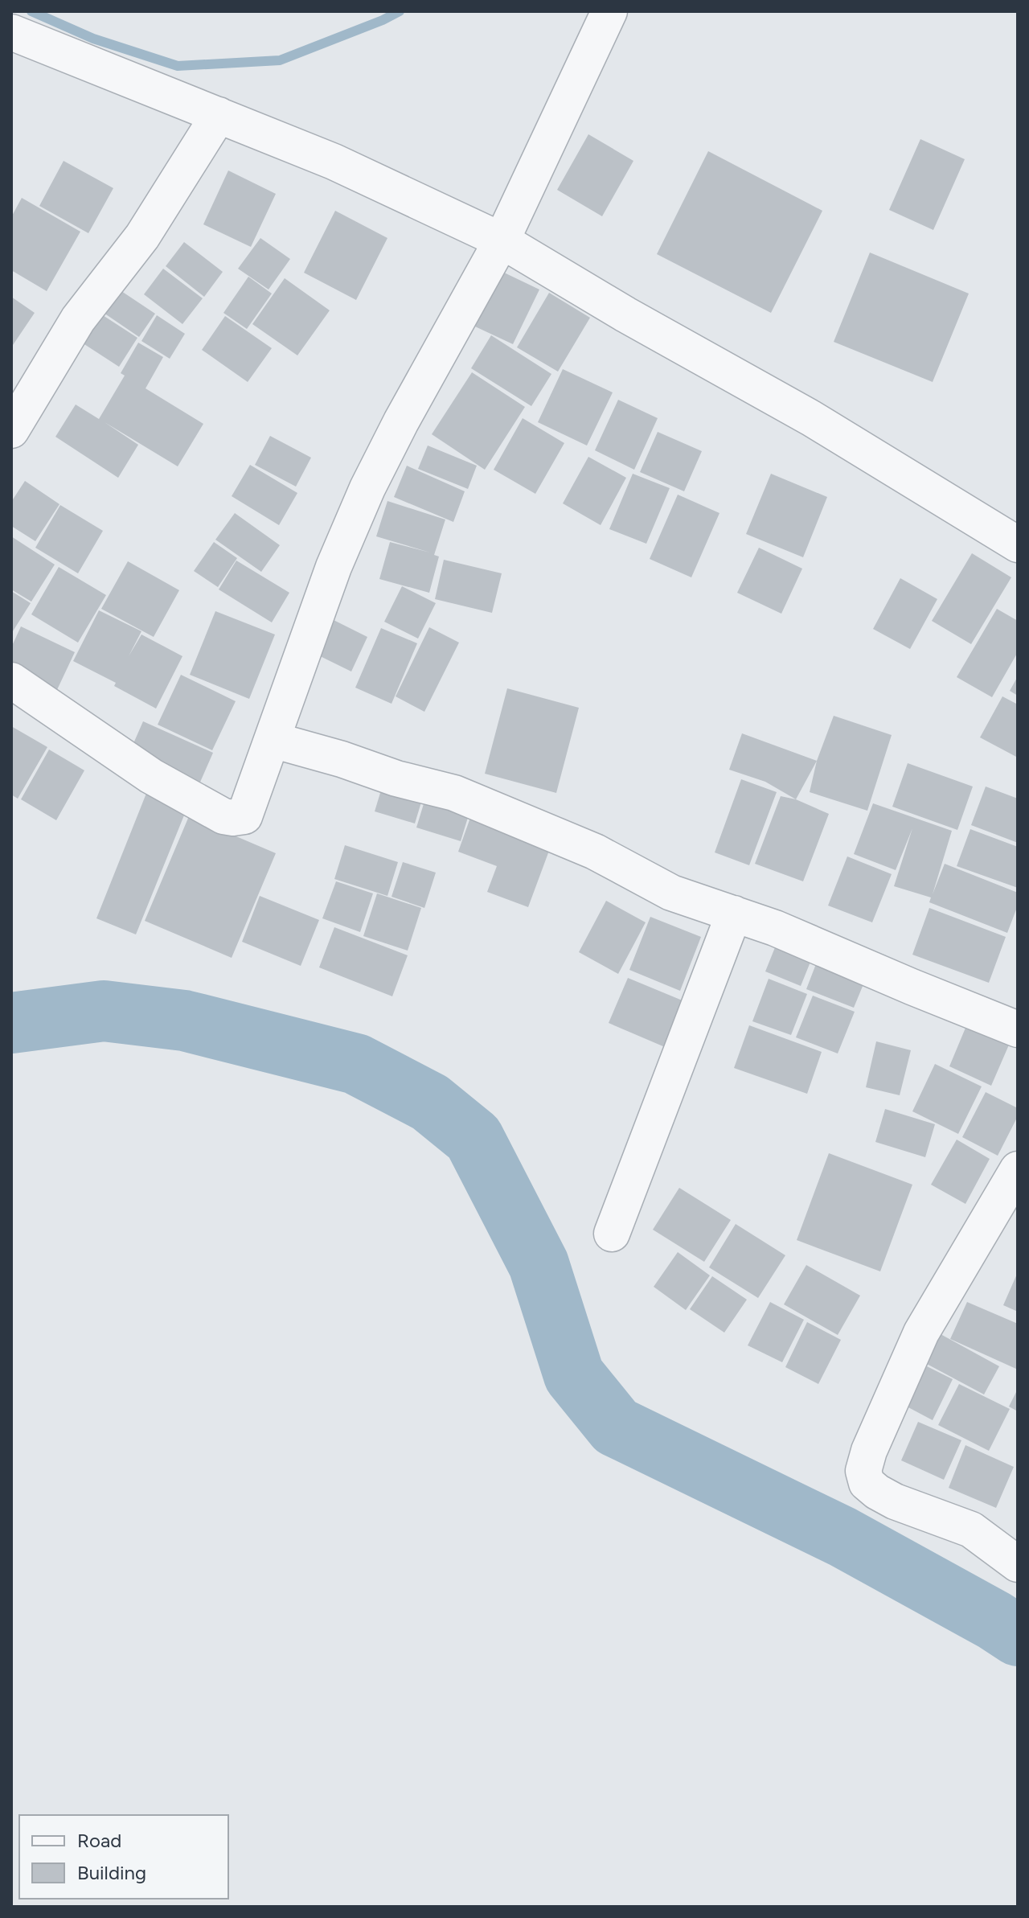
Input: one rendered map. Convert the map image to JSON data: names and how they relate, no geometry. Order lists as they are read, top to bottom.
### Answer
{
  "legend": ["Road", "Building"]
}
